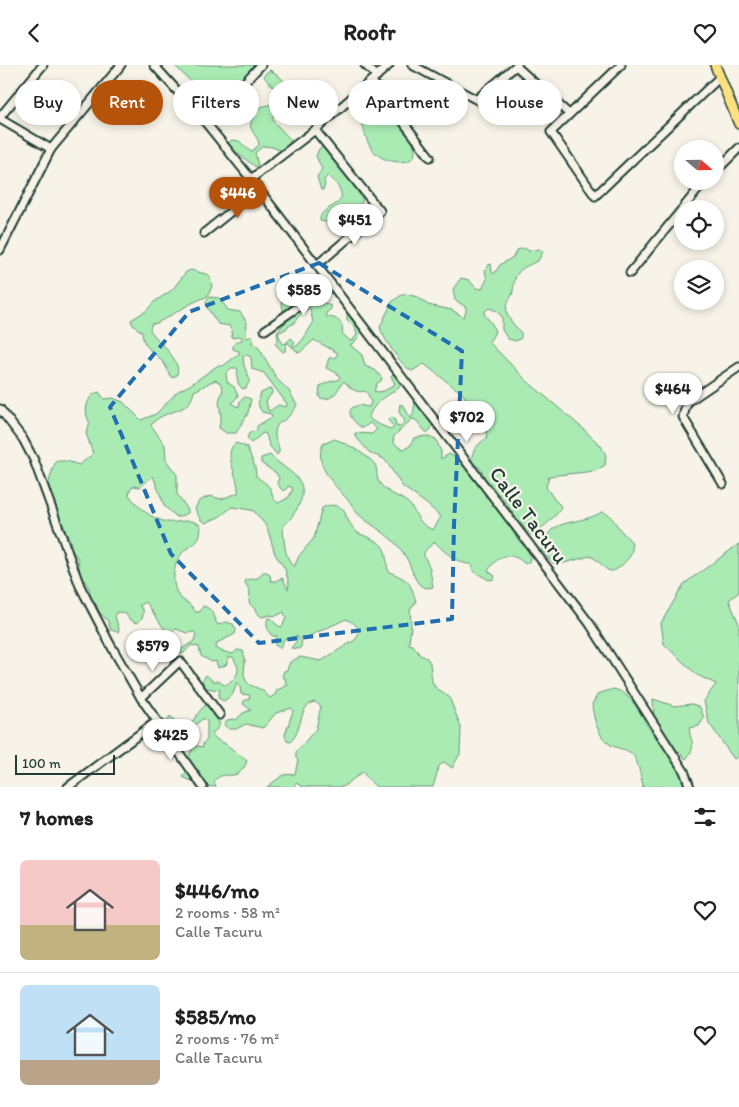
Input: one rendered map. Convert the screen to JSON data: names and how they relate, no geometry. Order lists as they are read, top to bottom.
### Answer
{
  "streets": {
    "street": ["Calle Tacuru"]
  },
  "scale_bar": "100 m",
  "north": "right",
  "page": {
    "header": "Roofr",
    "chip": [
      "Buy",
      "Rent",
      "Filters",
      "New",
      "Apartment",
      "House"
    ],
    "price": [
      "$446",
      "$451",
      "$585",
      "$464",
      "$702",
      "$579",
      "$425"
    ],
    "scale": "100 m",
    "heading": "7 homes",
    "list": [
      {
        "name": "$446/mo",
        "note": "2 rooms · 58 m² · Calle Tacuru"
      },
      {
        "name": "$585/mo",
        "note": "2 rooms · 76 m² · Calle Tacuru"
      }
    ]
  }
}
